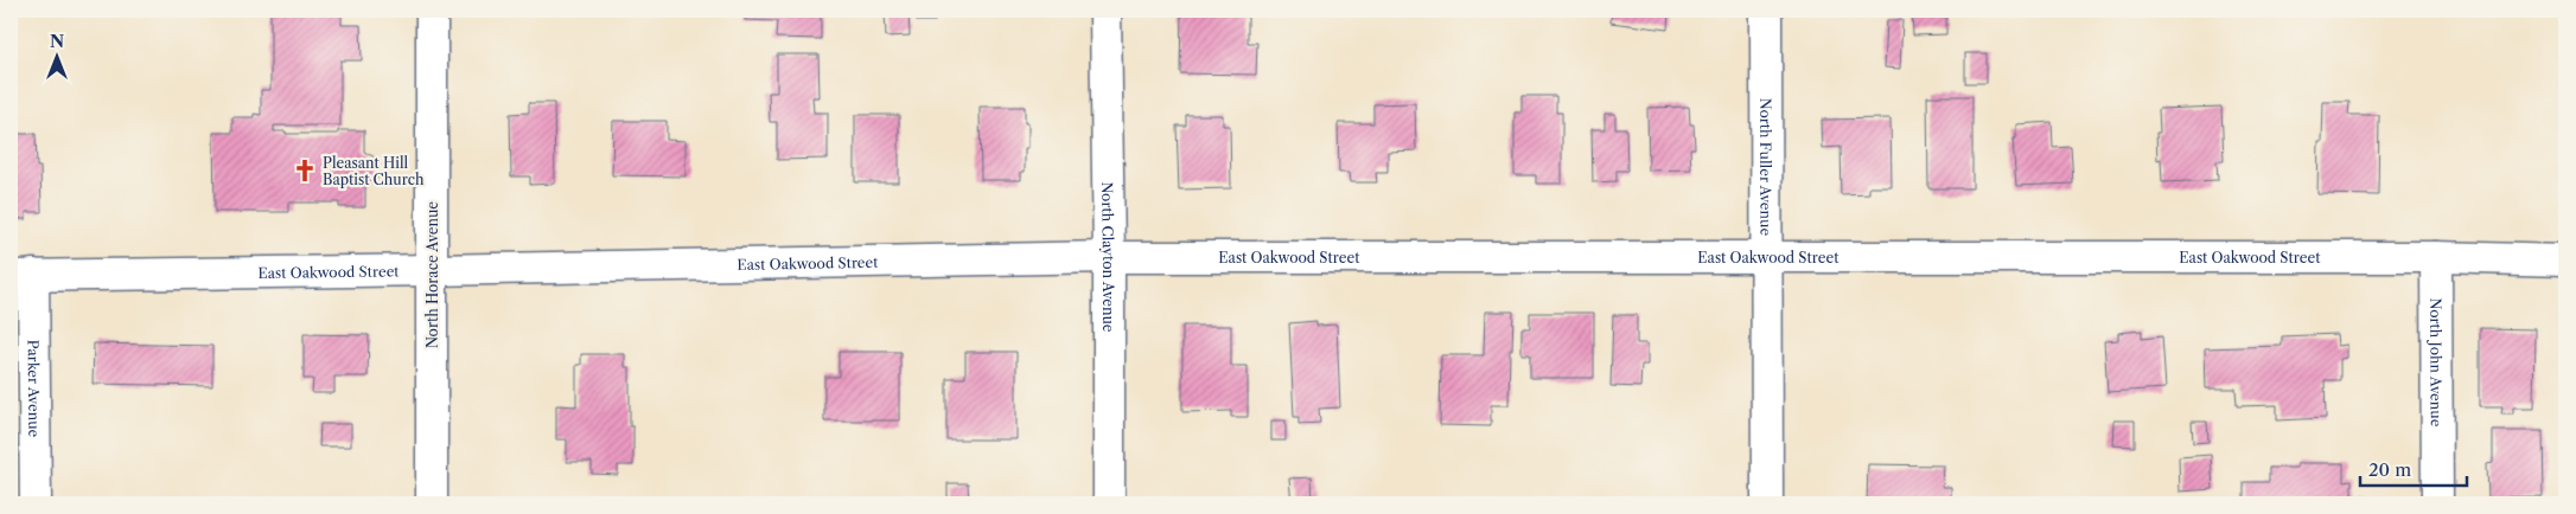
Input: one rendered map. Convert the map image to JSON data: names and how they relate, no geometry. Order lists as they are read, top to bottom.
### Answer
{
  "streets": {
    "street": [
      "North Fuller Avenue",
      "North Clayton Avenue",
      "East Oakwood Street",
      "North Horace Avenue",
      "North John Avenue",
      "Parker Avenue"
    ]
  },
  "crossings": [
    ["North Fuller Avenue", "East Oakwood Street"],
    ["North Clayton Avenue", "East Oakwood Street"],
    ["East Oakwood Street", "North Horace Avenue"],
    ["East Oakwood Street", "North John Avenue"],
    ["East Oakwood Street", "Parker Avenue"]
  ],
  "places": {
    "church": ["Pleasant Hill Baptist Church"]
  },
  "scale_bar": "20 m",
  "north": "top"
}
